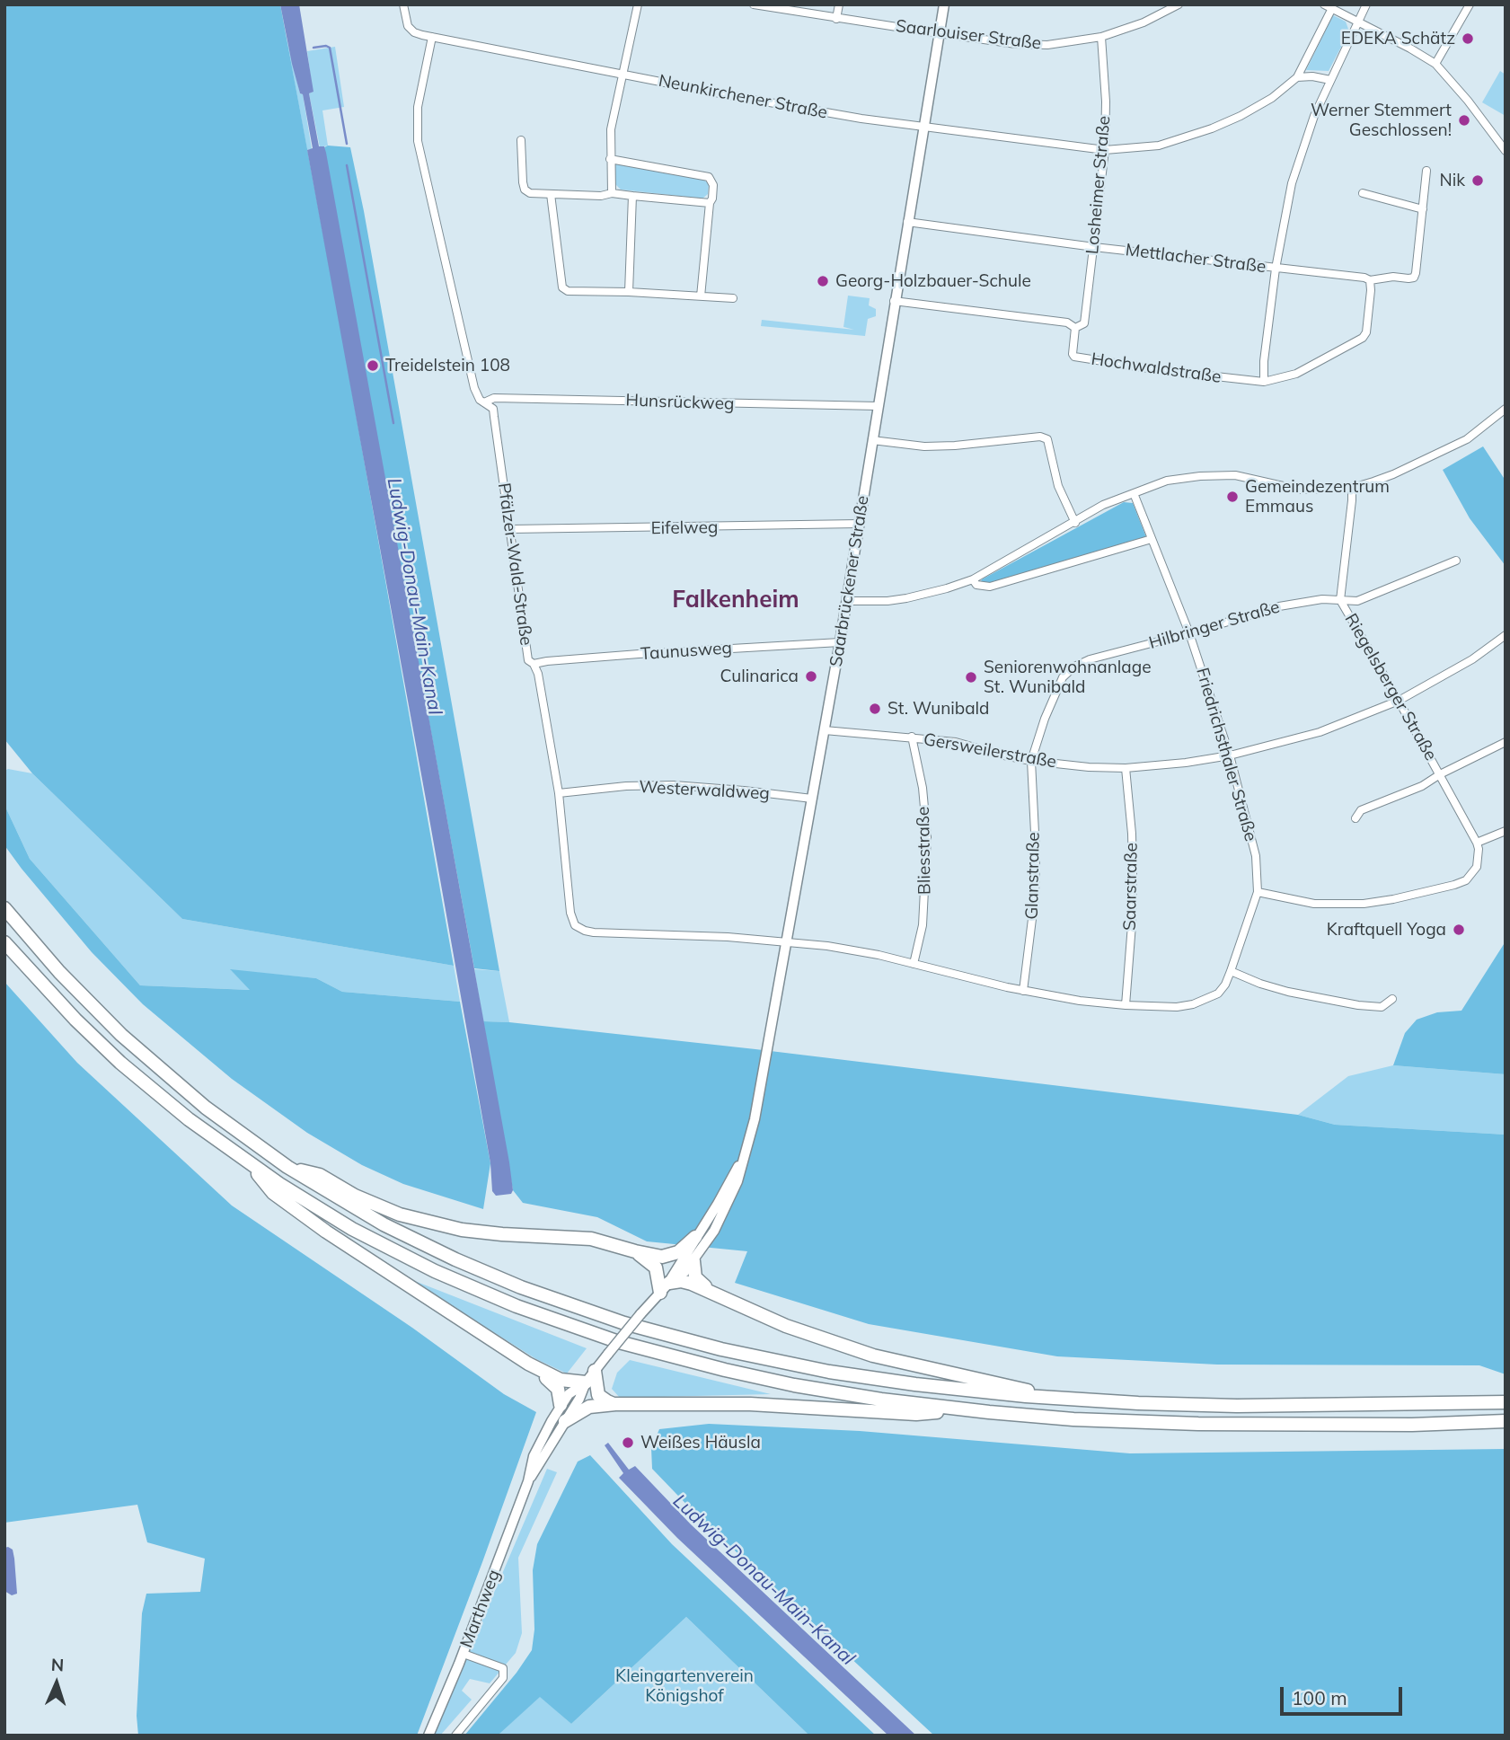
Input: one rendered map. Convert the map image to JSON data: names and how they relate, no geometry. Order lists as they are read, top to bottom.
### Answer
{
  "streets": {
    "main road": ["Saarbrückener Straße", "Marthweg"],
    "street": [
      "Saarlouiser Straße",
      "Neunkirchener Straße",
      "Losheimer Straße",
      "Mettlacher Straße",
      "Hochwaldstraße",
      "Hunsrückweg",
      "Eifelweg",
      "Pfälzer-Wald-Straße",
      "Hilbringer Straße",
      "Taunusweg",
      "Riegelsberger Straße",
      "Gersweilerstraße",
      "Friedrichsthaler Straße",
      "Westerwaldweg",
      "Bliesstraße",
      "Glanstraße",
      "Saarstraße"
    ]
  },
  "crossings": [
    ["Saarlouiser Straße", "Losheimer Straße"],
    ["Saarlouiser Straße", "Saarbrückener Straße"],
    ["Neunkirchener Straße", "Losheimer Straße"],
    ["Neunkirchener Straße", "Pfälzer-Wald-Straße"],
    ["Neunkirchener Straße", "Saarbrückener Straße"],
    ["Losheimer Straße", "Mettlacher Straße"],
    ["Losheimer Straße", "Hochwaldstraße"],
    ["Mettlacher Straße", "Hochwaldstraße"],
    ["Mettlacher Straße", "Saarbrückener Straße"],
    ["Hunsrückweg", "Pfälzer-Wald-Straße"],
    ["Hunsrückweg", "Saarbrückener Straße"],
    ["Eifelweg", "Pfälzer-Wald-Straße"],
    ["Eifelweg", "Saarbrückener Straße"],
    ["Pfälzer-Wald-Straße", "Saarbrückener Straße"],
    ["Pfälzer-Wald-Straße", "Taunusweg"],
    ["Pfälzer-Wald-Straße", "Friedrichsthaler Straße"],
    ["Pfälzer-Wald-Straße", "Westerwaldweg"],
    ["Saarbrückener Straße", "Taunusweg"],
    ["Saarbrückener Straße", "Gersweilerstraße"],
    ["Saarbrückener Straße", "Friedrichsthaler Straße"],
    ["Saarbrückener Straße", "Westerwaldweg"],
    ["Saarbrückener Straße", "Marthweg"],
    ["Hilbringer Straße", "Riegelsberger Straße"],
    ["Hilbringer Straße", "Gersweilerstraße"],
    ["Hilbringer Straße", "Friedrichsthaler Straße"],
    ["Hilbringer Straße", "Glanstraße"],
    ["Riegelsberger Straße", "Gersweilerstraße"],
    ["Gersweilerstraße", "Friedrichsthaler Straße"],
    ["Gersweilerstraße", "Bliesstraße"],
    ["Gersweilerstraße", "Glanstraße"],
    ["Gersweilerstraße", "Saarstraße"],
    ["Friedrichsthaler Straße", "Bliesstraße"],
    ["Friedrichsthaler Straße", "Glanstraße"],
    ["Friedrichsthaler Straße", "Saarstraße"]
  ],
  "districts": ["Falkenheim"],
  "water": ["Ludwig-Donau-Main-Kanal"],
  "parks": ["Kleingartenverein Königshof"],
  "places": [
    "EDEKA Schätz",
    "Werner Stemmert Geschlossen!",
    "Nik",
    "Georg-Holzbauer-Schule",
    "Treidelstein 108",
    "Gemeindezentrum Emmaus",
    "Culinarica",
    "Seniorenwohnanlage St. Wunibald",
    "St. Wunibald",
    "Kraftquell Yoga",
    "Weißes Häusla"
  ],
  "scale_bar": "100 m",
  "north": "top"
}
